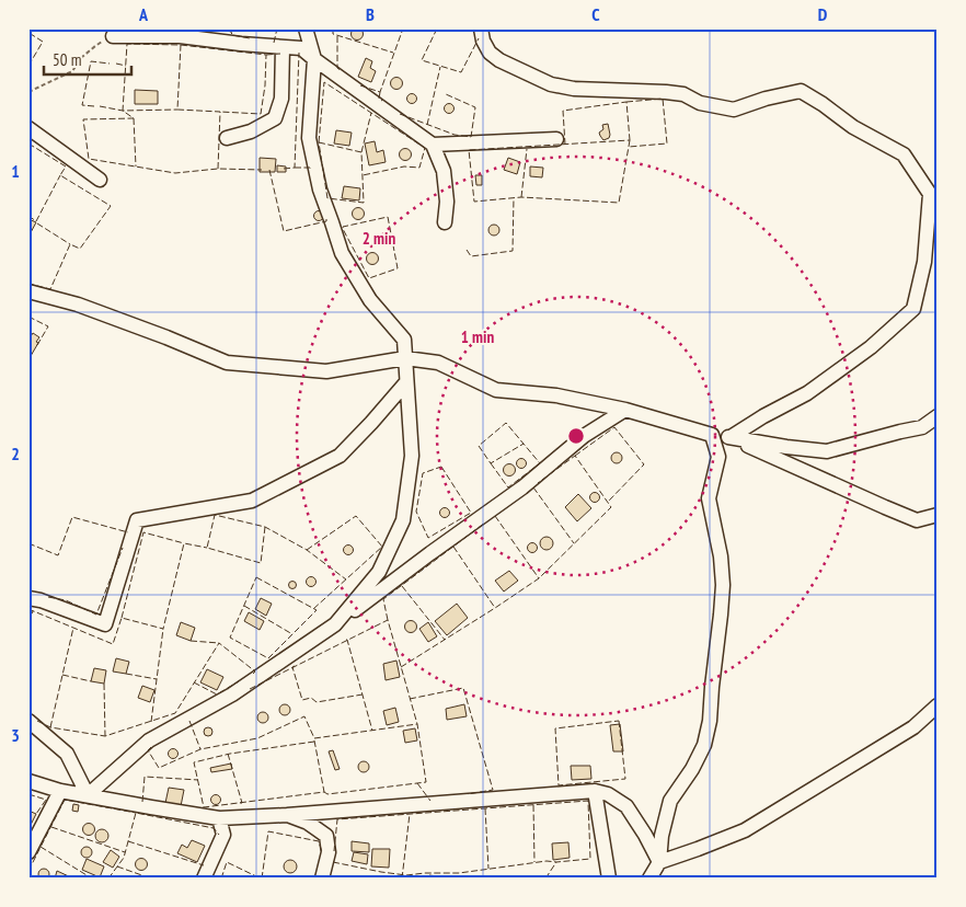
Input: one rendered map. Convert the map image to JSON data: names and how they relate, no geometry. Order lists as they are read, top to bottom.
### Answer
{
  "scale_bar": "50 m",
  "grid": {
    "columns": [
      "A",
      "B",
      "C",
      "D"
    ],
    "rows": ["1", "2", "3"]
  },
  "rings": ["2 min", "1 min"]
}
